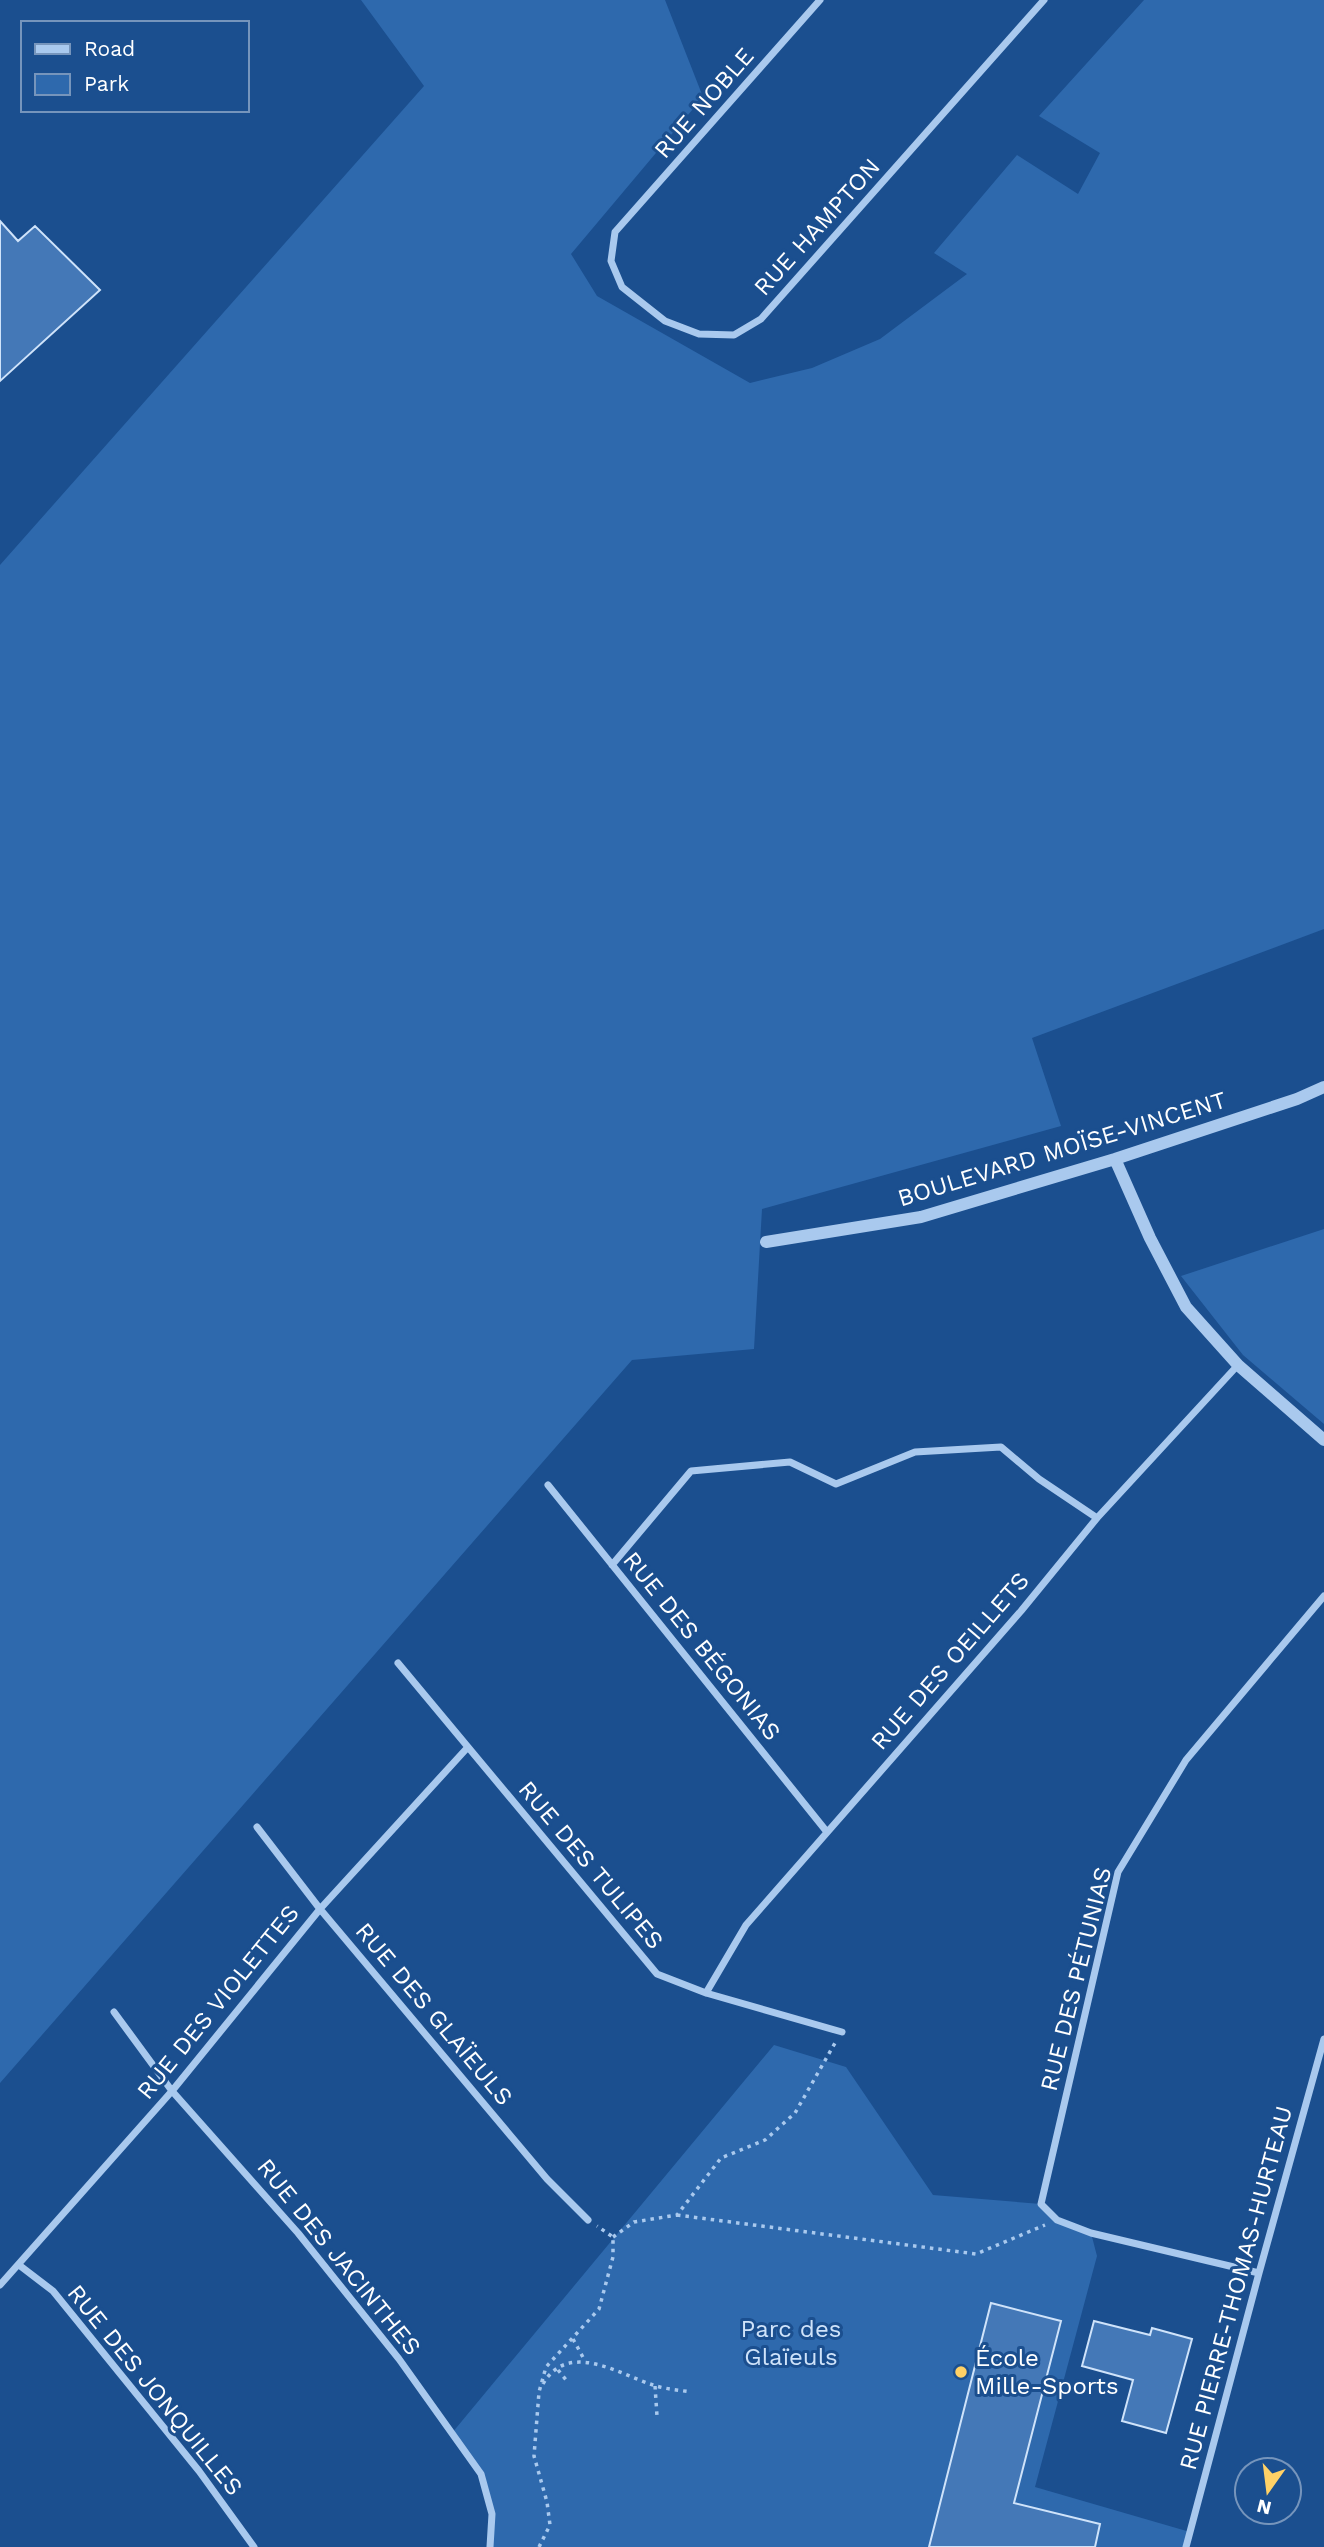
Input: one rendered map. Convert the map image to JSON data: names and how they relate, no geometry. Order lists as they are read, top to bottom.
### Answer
{
  "streets": {
    "street": [
      "RUE NOBLE",
      "RUE HAMPTON",
      "BOULEVARD MOÏSE-VINCENT",
      "RUE DES BÉGONIAS",
      "RUE DES OEILLETS",
      "RUE DES TULIPES",
      "RUE DES PÉTUNIAS",
      "RUE DES VIOLETTES",
      "RUE DES GLAÏEULS",
      "RUE DES JACINTHES",
      "RUE PIERRE-THOMAS-HURTEAU",
      "RUE DES JONQUILLES"
    ]
  },
  "crossings": [
    ["RUE NOBLE", "RUE HAMPTON"],
    ["RUE DES BÉGONIAS", "RUE DES OEILLETS"],
    ["RUE DES OEILLETS", "RUE DES TULIPES"],
    ["RUE DES TULIPES", "RUE DES VIOLETTES"],
    ["RUE DES VIOLETTES", "RUE DES GLAÏEULS"],
    ["RUE DES VIOLETTES", "RUE DES JACINTHES"],
    ["RUE DES VIOLETTES", "RUE DES JONQUILLES"]
  ],
  "parks": ["Parc des Glaïeuls"],
  "places": ["École Mille-Sports"],
  "legend": ["Road", "Park"],
  "north": "bottom"
}
